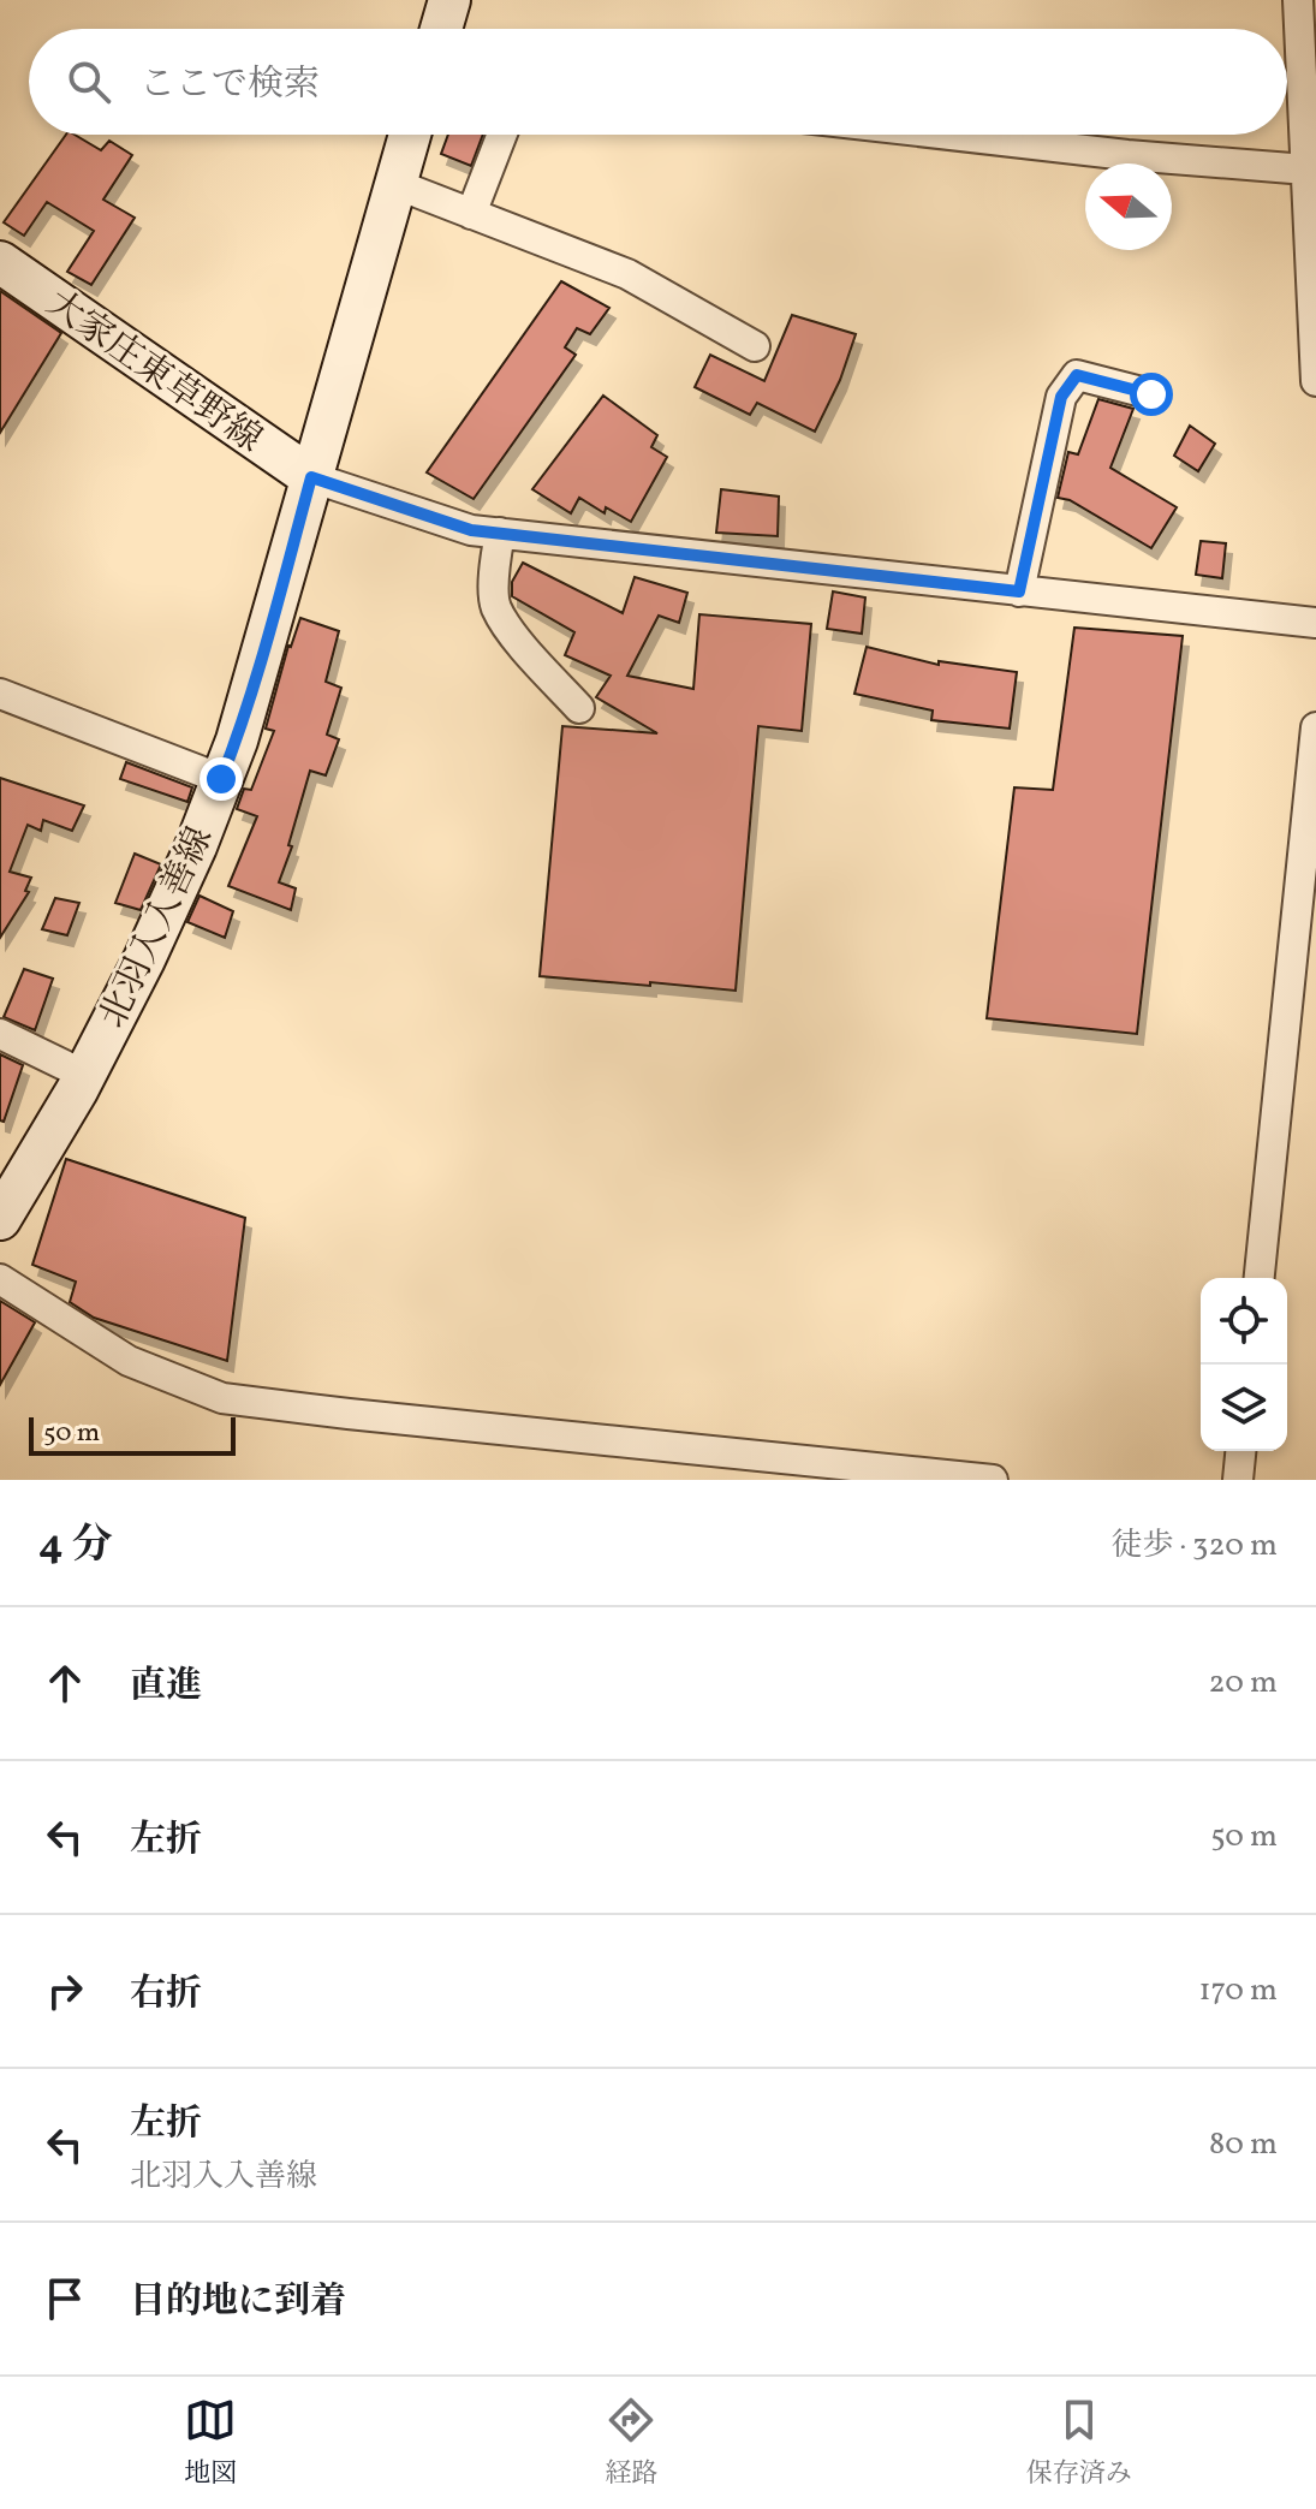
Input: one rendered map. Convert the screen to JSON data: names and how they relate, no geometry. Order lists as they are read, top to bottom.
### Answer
{
  "streets": {
    "main road": ["大家庄東草野線", "北羽入入善線"]
  },
  "crossings": [
    ["大家庄東草野線", "北羽入入善線"]
  ],
  "scale_bar": "50 m",
  "north": "left",
  "page": {
    "search": "ここで検索",
    "scale": "50 m",
    "heading": ["4 分", "徒歩 · 320 m"],
    "list": [
      ["直進", "20 m"],
      ["左折", "50 m"],
      ["右折", "170 m"],
      ["左折", "北羽入入善線", "80 m"],
      "目的地に到着"
    ],
    "nav": ["地図", "経路", "保存済み"]
  }
}
